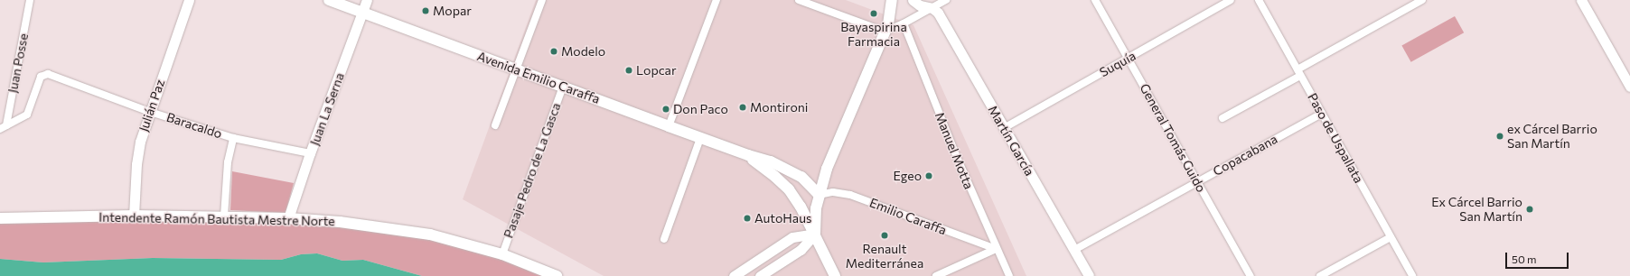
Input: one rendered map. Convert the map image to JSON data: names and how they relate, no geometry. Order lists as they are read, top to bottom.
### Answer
{
  "streets": {
    "main road": ["Avenida Emilio Caraffa", "Intendente Ramón Bautista Mestre Norte"],
    "street": [
      "Juan Posse",
      "Suquía",
      "Julián Paz",
      "Juan La Serna",
      "Baracaldo",
      "General Tomás Guido",
      "Paso de Uspallata",
      "Martín García",
      "Manuel Motta",
      "Copacabana",
      "Pasaje Pedro de La Gasca",
      "Emilio Caraffa"
    ]
  },
  "crossings": [
    ["Juan Posse", "Baracaldo"],
    ["Suquía", "General Tomás Guido"],
    ["Suquía", "Martín García"],
    ["Avenida Emilio Caraffa", "Juan La Serna"],
    ["Avenida Emilio Caraffa", "Pasaje Pedro de La Gasca"],
    ["Avenida Emilio Caraffa", "Emilio Caraffa"],
    ["Julián Paz", "Baracaldo"],
    ["Julián Paz", "Intendente Ramón Bautista Mestre Norte"],
    ["Juan La Serna", "Baracaldo"],
    ["Juan La Serna", "Intendente Ramón Bautista Mestre Norte"],
    ["General Tomás Guido", "Copacabana"],
    ["Paso de Uspallata", "Copacabana"],
    ["Martín García", "Copacabana"],
    ["Manuel Motta", "Emilio Caraffa"],
    ["Pasaje Pedro de La Gasca", "Intendente Ramón Bautista Mestre Norte"]
  ],
  "places": [
    "Mopar",
    "Bayaspirina Farmacia",
    "Modelo",
    "Lopcar",
    "Montironi",
    "Don Paco",
    "ex Cárcel Barrio San Martín",
    "Egeo",
    "Ex Cárcel Barrio San Martín",
    "AutoHaus",
    "Renault Mediterránea"
  ],
  "scale_bar": "50 m"
}
